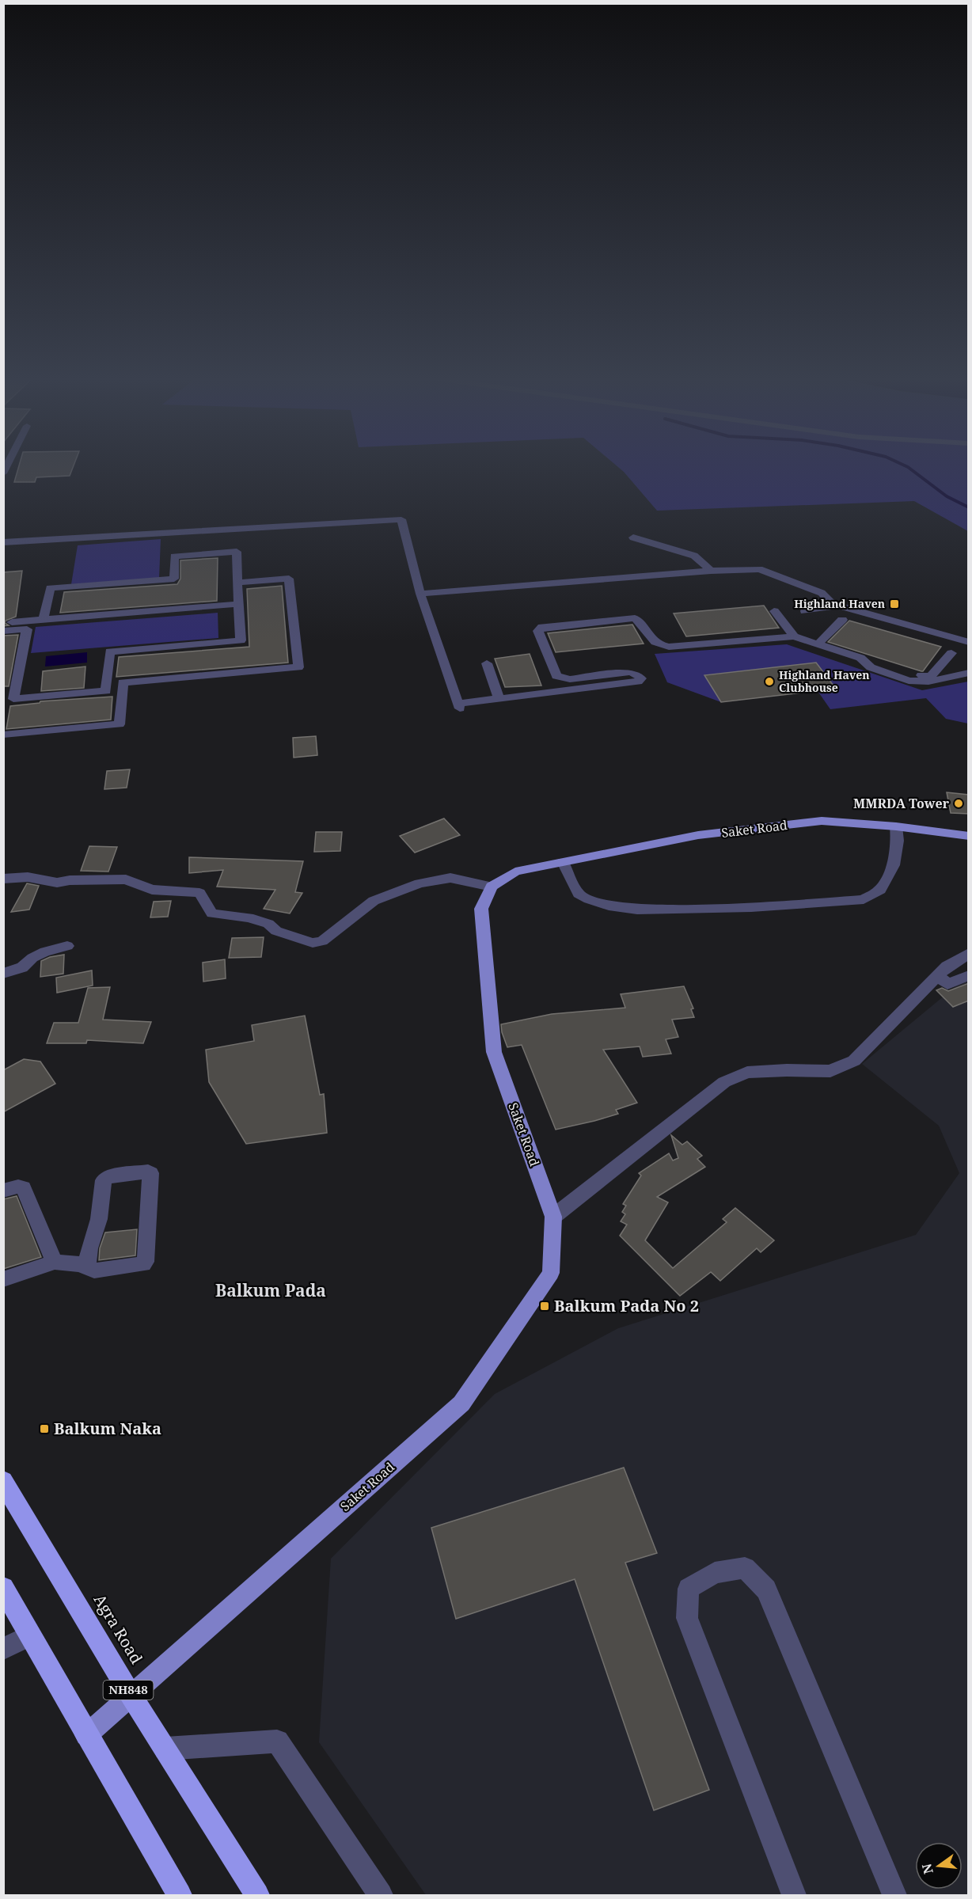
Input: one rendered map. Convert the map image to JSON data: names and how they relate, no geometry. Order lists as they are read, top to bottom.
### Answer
{
  "streets": {
    "highway": ["Agra Road", "NH848"],
    "main road": ["Saket Road"]
  },
  "crossings": [
    ["Saket Road", "Agra Road"]
  ],
  "districts": ["Balkum Pada"],
  "places": {
    "transit": ["Highland Haven", "Balkum Pada No 2", "Balkum Naka"],
    "other": ["Highland Haven Clubhouse", "MMRDA Tower"]
  },
  "north": "left"
}
